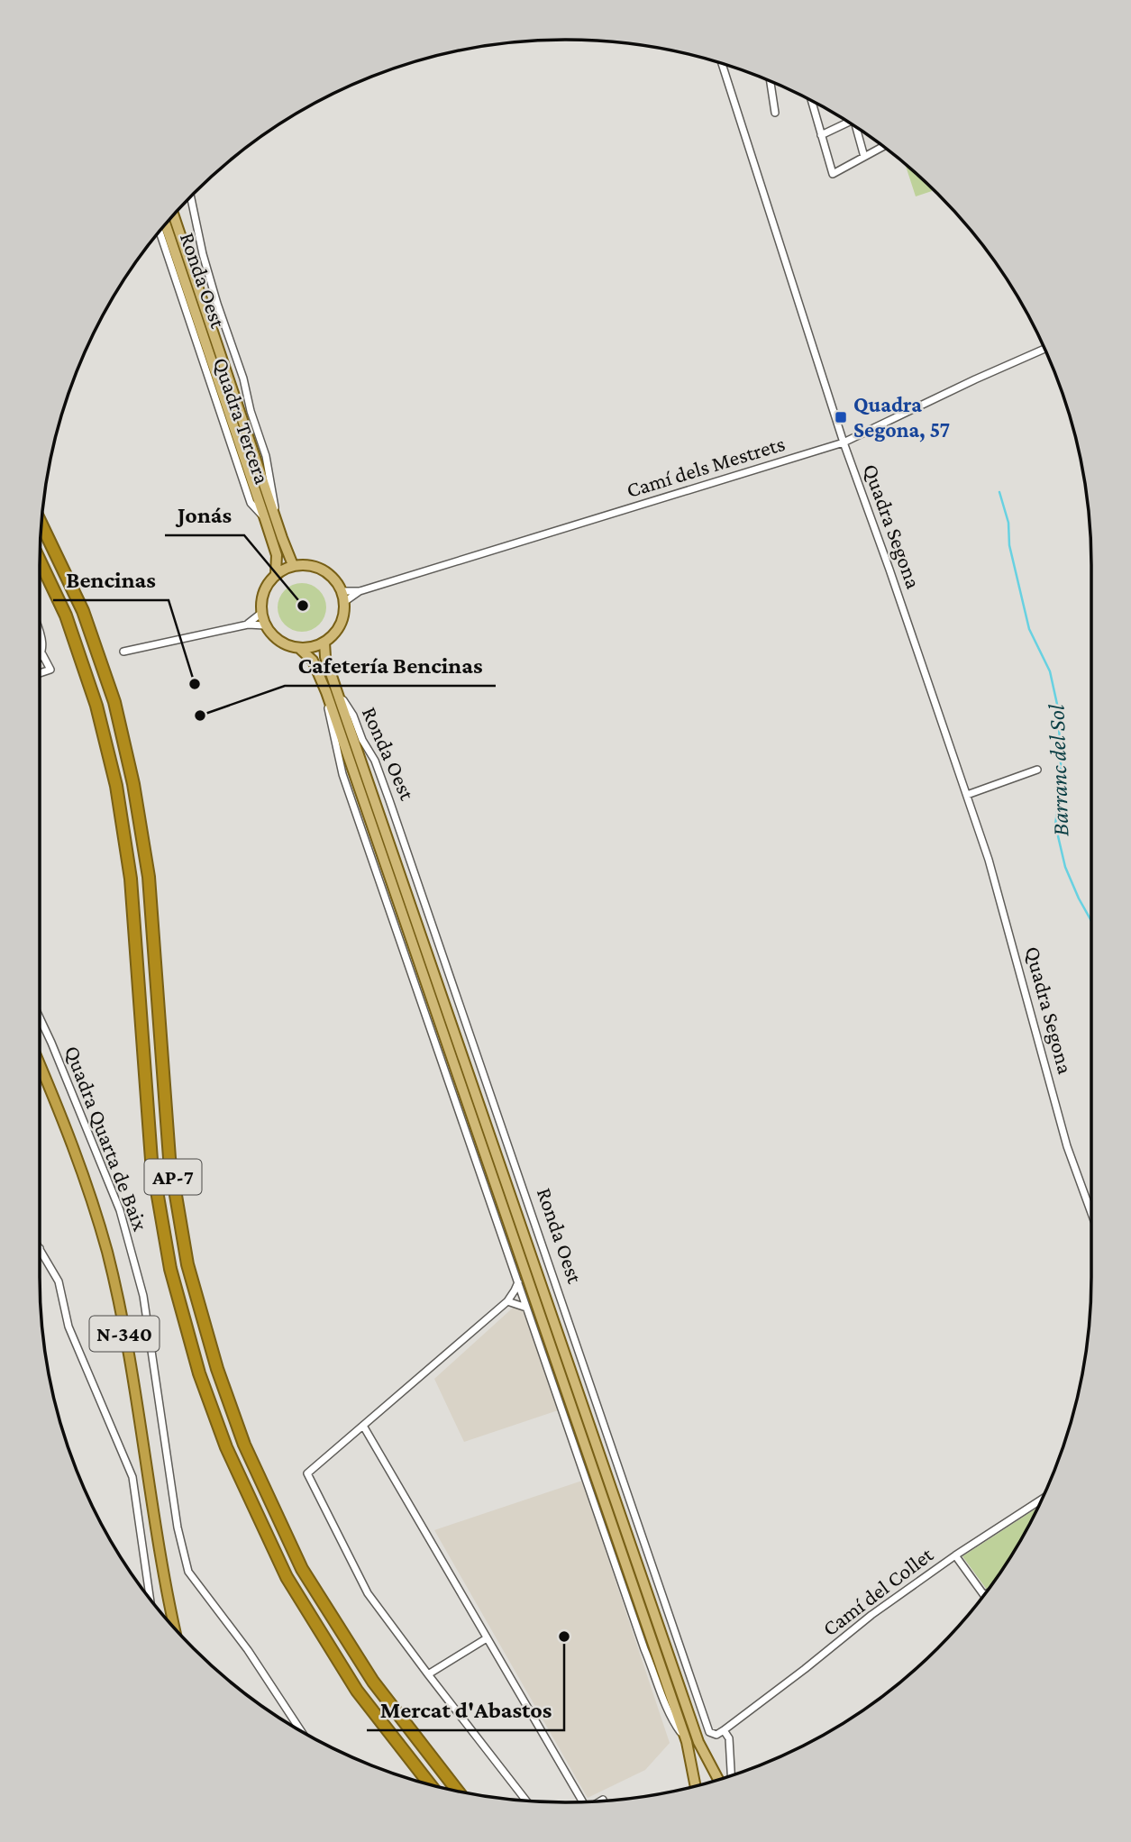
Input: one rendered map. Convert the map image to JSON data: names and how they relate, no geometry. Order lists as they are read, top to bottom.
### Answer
{
  "streets": {
    "highway": ["AP-7", "N-340"],
    "main road": ["Ronda Oest"],
    "street": [
      "Quadra Tercera",
      "Camí dels Mestrets",
      "Quadra Segona",
      "Quadra Quarta de Baix",
      "Camí del Collet"
    ]
  },
  "crossings": [
    ["Ronda Oest", "Quadra Tercera"],
    ["Ronda Oest", "Camí dels Mestrets"],
    ["Ronda Oest", "Camí del Collet"],
    ["Camí dels Mestrets", "Quadra Segona"]
  ],
  "water": ["Barranc del Sol"],
  "places": {
    "transit": ["Quadra Segona, 57"],
    "other": [
      "Jonás",
      "Bencinas",
      "Cafetería Bencinas",
      "Mercat d'Abastos"
    ]
  }
}
